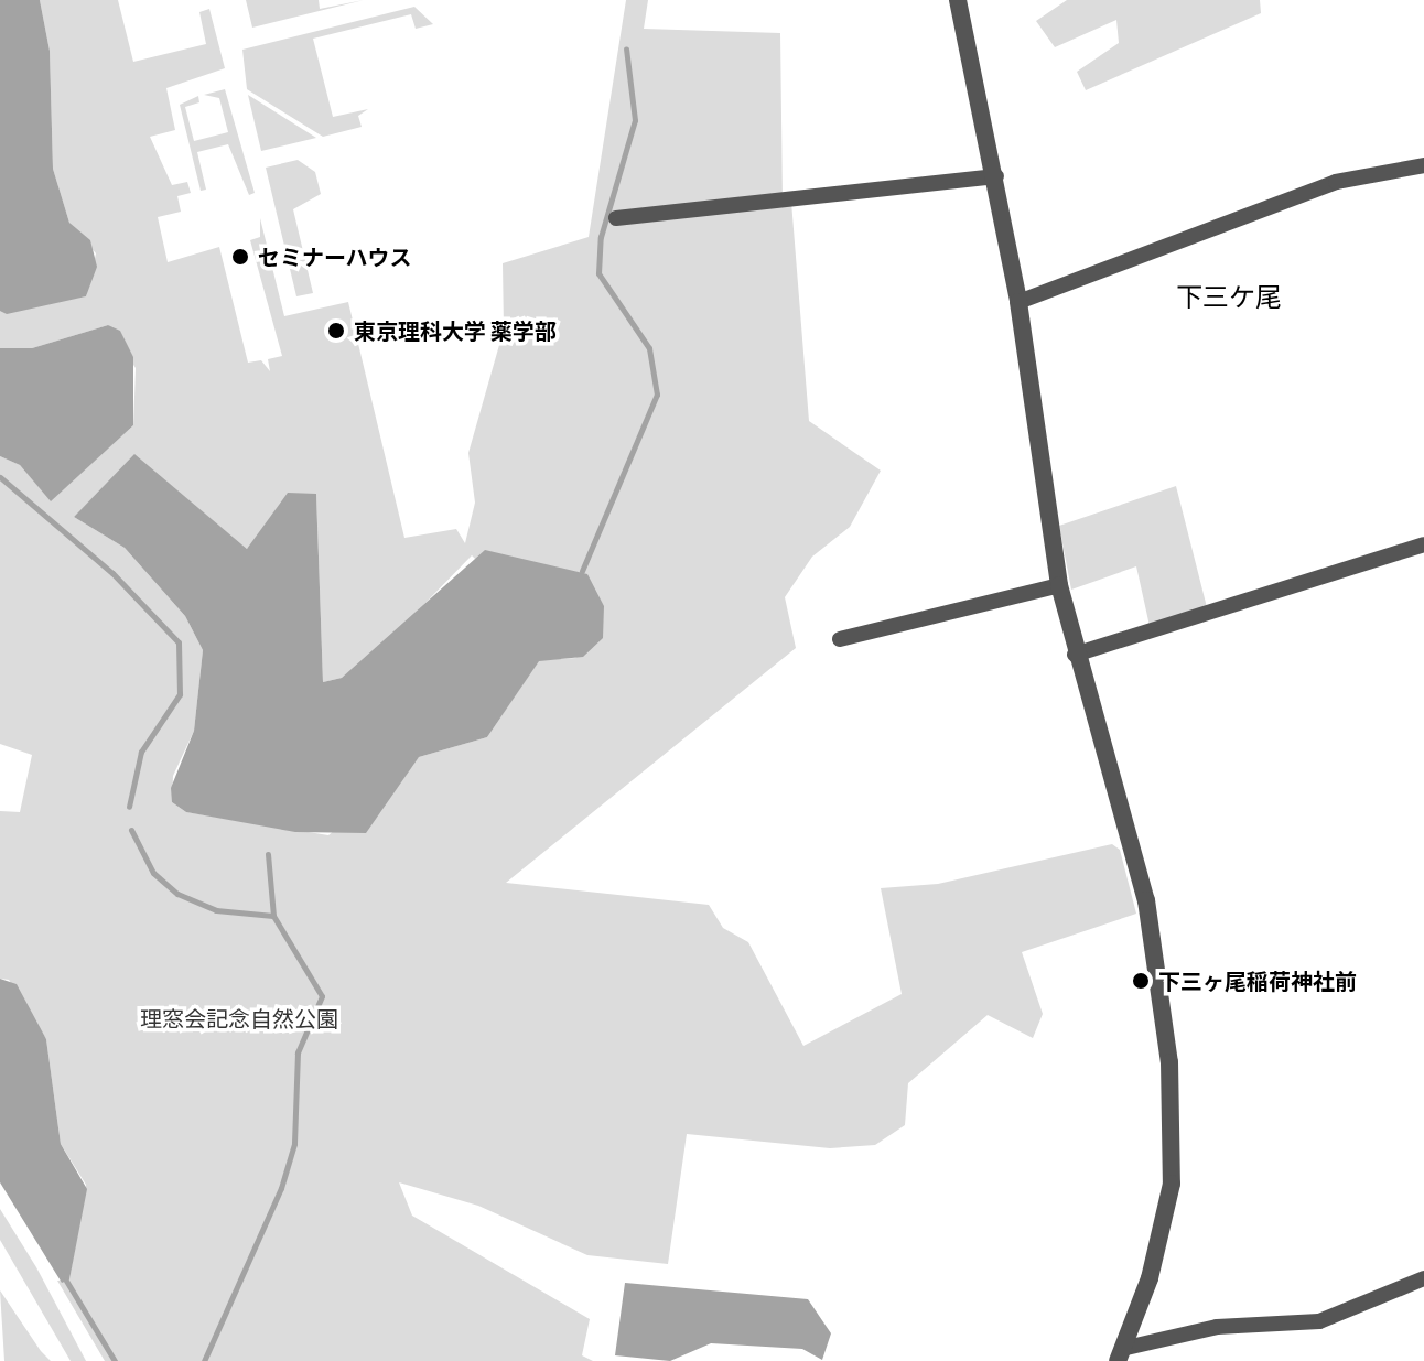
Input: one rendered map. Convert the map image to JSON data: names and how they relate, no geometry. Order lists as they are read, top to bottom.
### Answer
{
  "districts": ["下三ケ尾"],
  "parks": ["理窓会記念自然公園"],
  "places": ["セミナーハウス", "東京理科大学 薬学部", "下三ヶ尾稲荷神社前"]
}
